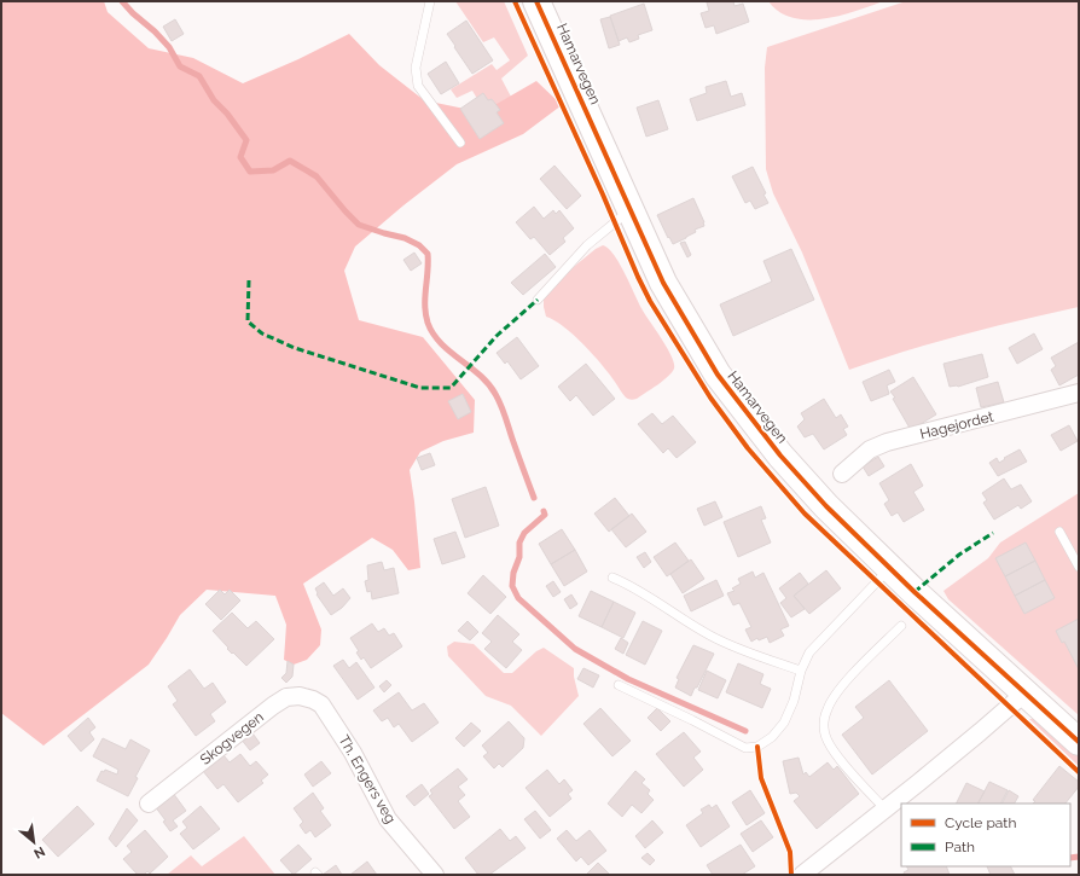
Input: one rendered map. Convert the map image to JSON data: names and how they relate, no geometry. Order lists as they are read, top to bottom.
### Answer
{
  "streets": {
    "main road": ["Hamarvegen"],
    "street": ["Hagejordet", "Skogvegen", "Th. Engers veg"]
  },
  "crossings": [
    ["Skogvegen", "Th. Engers veg"]
  ],
  "legend": ["Cycle path", "Path"],
  "north": "bottom right"
}
